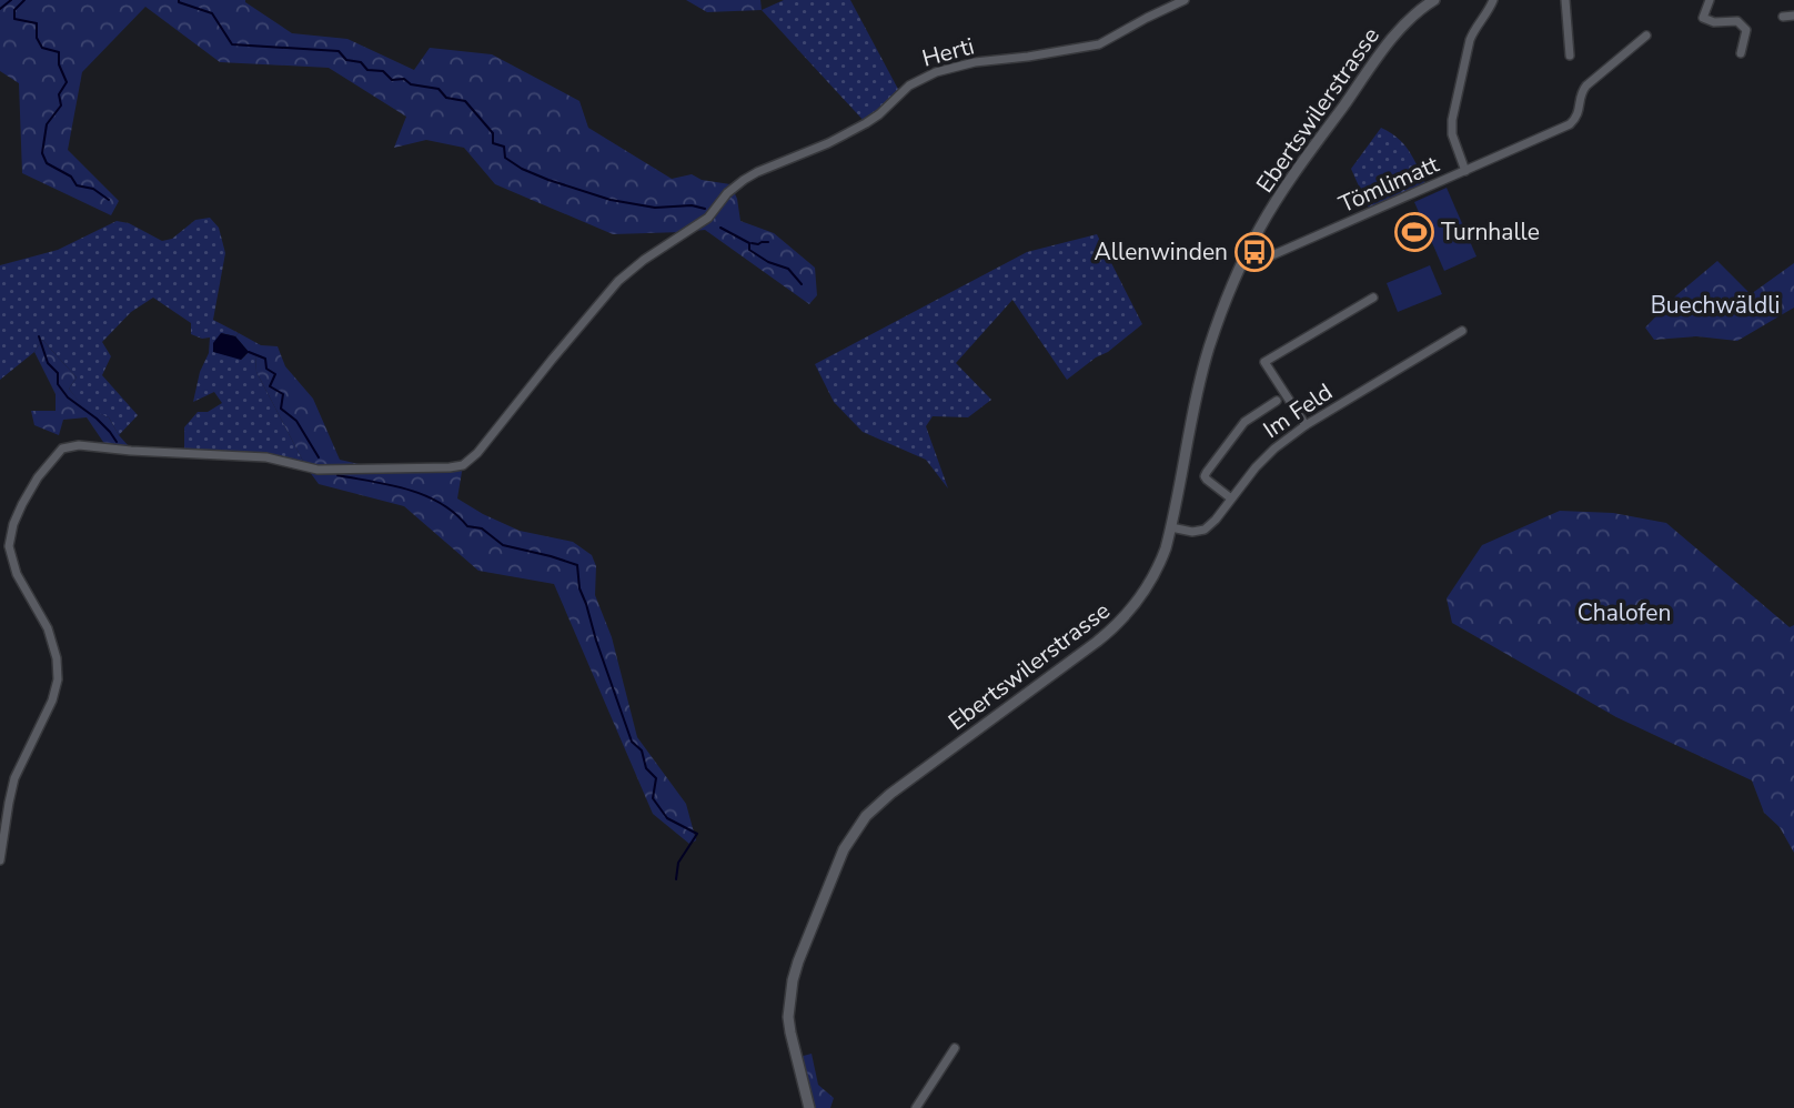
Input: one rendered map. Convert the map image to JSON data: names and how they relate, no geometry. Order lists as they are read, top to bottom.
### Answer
{
  "streets": {
    "street": [
      "Herti",
      "Ebertswilerstrasse",
      "Tömlimatt",
      "Im Feld"
    ]
  },
  "crossings": [
    ["Ebertswilerstrasse", "Tömlimatt"],
    ["Ebertswilerstrasse", "Im Feld"]
  ],
  "parks": ["Buechwäldli", "Chalofen"],
  "places": {
    "sports": ["Turnhalle"],
    "bus stop": ["Allenwinden"]
  }
}
